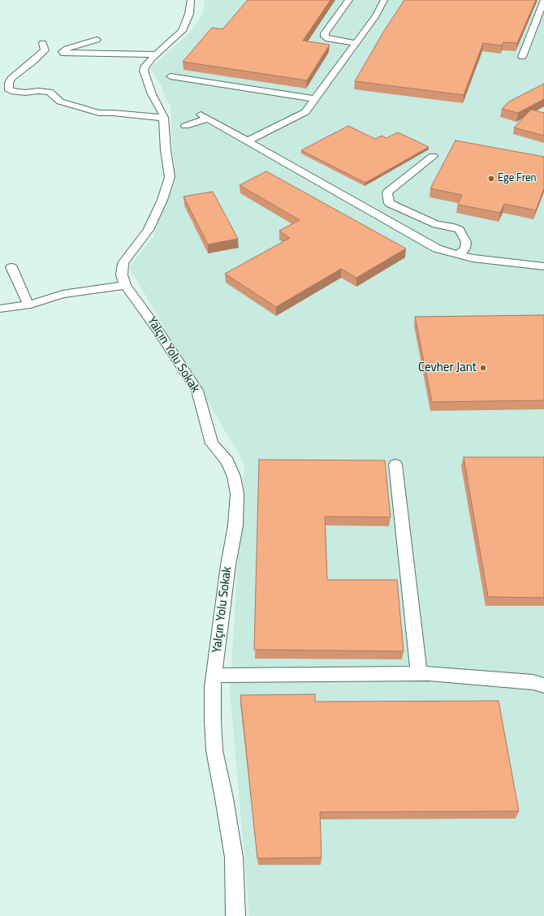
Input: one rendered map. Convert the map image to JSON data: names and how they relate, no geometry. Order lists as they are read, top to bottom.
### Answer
{
  "streets": {
    "street": ["Yalçın Yolu Sokak"]
  },
  "places": ["Ege Fren", "Cevher Jant"]
}
